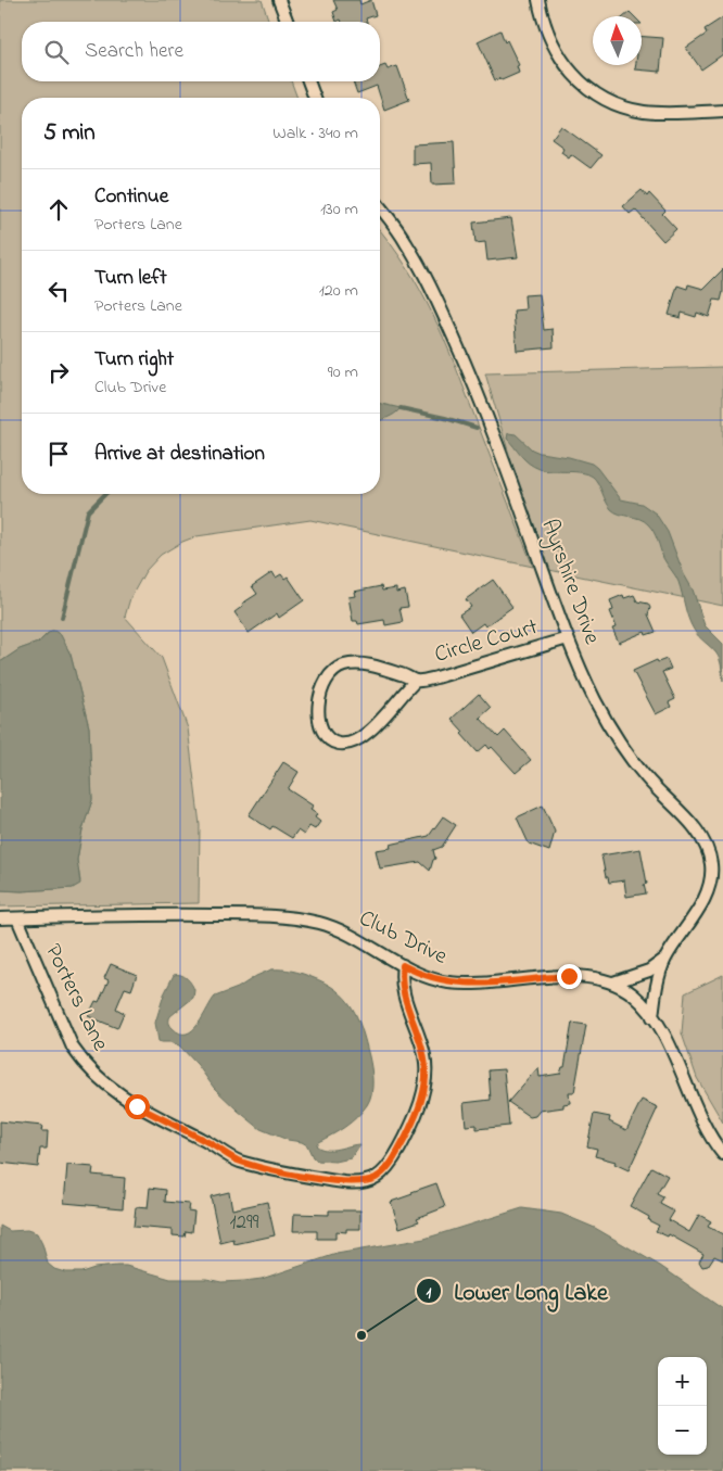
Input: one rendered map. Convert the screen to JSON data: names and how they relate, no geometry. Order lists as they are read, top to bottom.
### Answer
{
  "streets": {
    "street": [
      "Ayrshire Drive",
      "Circle Court",
      "Club Drive",
      "Porters Lane"
    ]
  },
  "crossings": [
    ["Ayrshire Drive", "Circle Court"],
    ["Ayrshire Drive", "Club Drive"],
    ["Club Drive", "Porters Lane"]
  ],
  "places": ["Lower Long Lake"],
  "house_numbers": ["1299"],
  "north": "top",
  "page": {
    "search": "Search here",
    "heading": ["5 min", "Walk · 340 m"],
    "list": [
      ["Continue", "Porters Lane", "130 m"],
      ["Turn left", "Porters Lane", "120 m"],
      ["Turn right", "Club Drive", "90 m"],
      "Arrive at destination"
    ],
    "map_buttons": ["+", "−"]
  }
}
